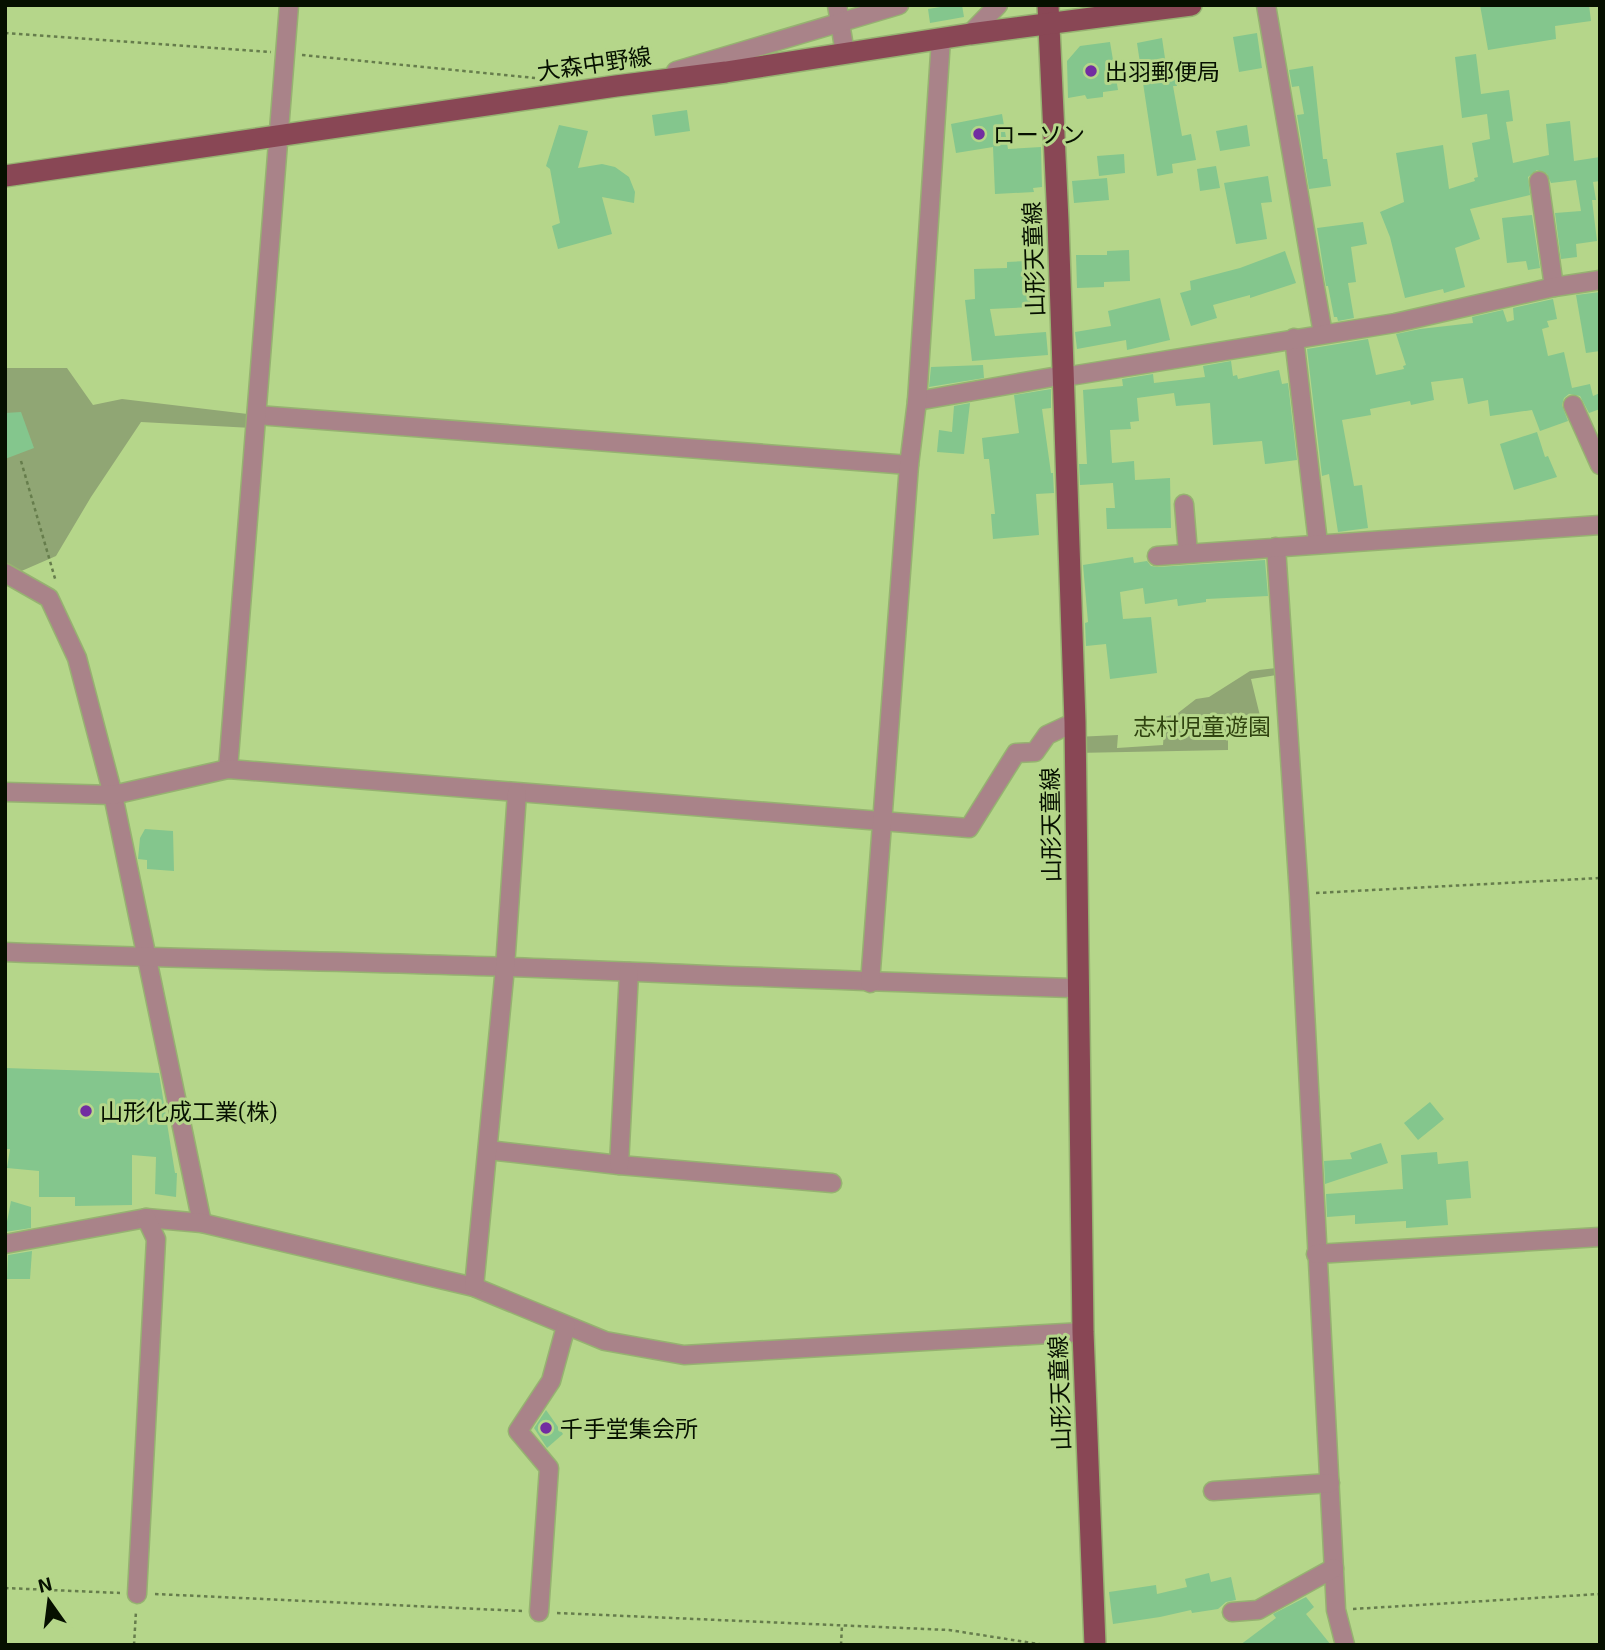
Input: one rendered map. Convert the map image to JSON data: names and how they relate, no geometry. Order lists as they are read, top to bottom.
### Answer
{
  "streets": {
    "main road": ["大森中野線", "山形天童線"]
  },
  "crossings": [
    ["大森中野線", "山形天童線"]
  ],
  "parks": ["志村児童遊園"],
  "places": [
    "出羽郵便局",
    "ローソン",
    "山形化成工業(株)",
    "千手堂集会所"
  ],
  "north": "top"
}
